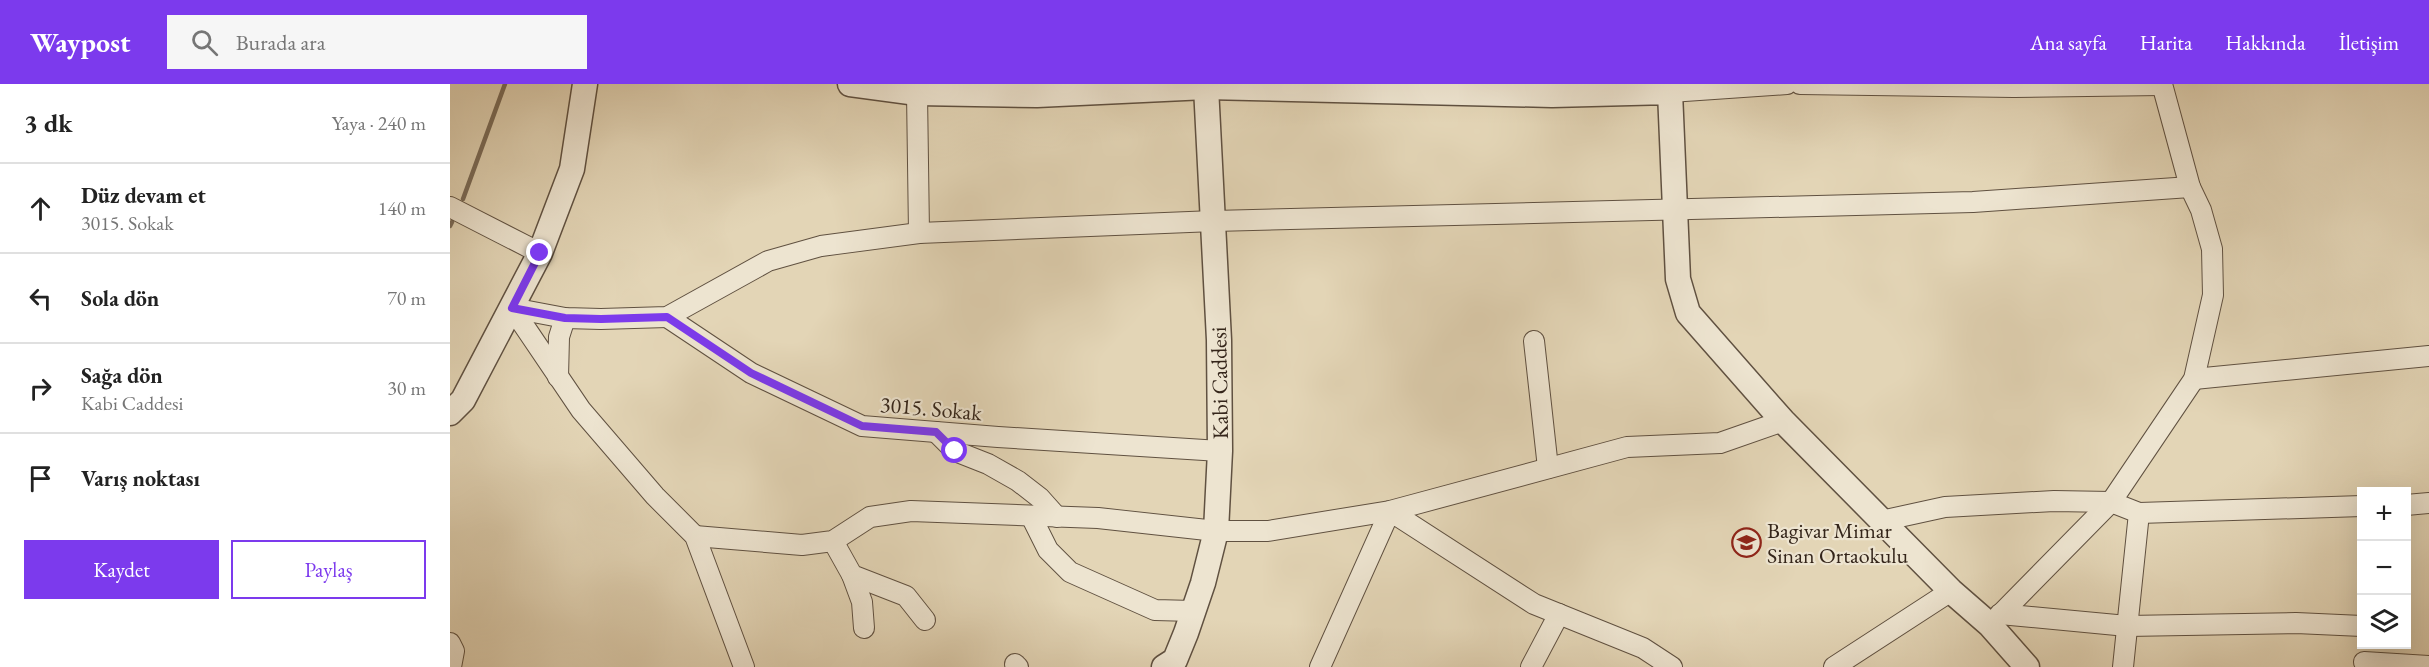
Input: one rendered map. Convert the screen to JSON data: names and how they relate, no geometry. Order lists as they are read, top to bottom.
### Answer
{
  "streets": {
    "street": ["Kabi Caddesi", "3015. Sokak"]
  },
  "crossings": [
    ["Kabi Caddesi", "3015. Sokak"]
  ],
  "places": {
    "school or university": ["Bagivar Mimar Sinan Ortaokulu"]
  },
  "page": {
    "header": "Waypost",
    "search": "Burada ara",
    "nav": [
      "Ana sayfa",
      "Harita",
      "Hakkında",
      "İletişim"
    ],
    "heading": ["3 dk", "Yaya · 240 m"],
    "list": [
      ["Düz devam et", "3015. Sokak", "140 m"],
      ["Sola dön", "70 m"],
      ["Sağa dön", "Kabi Caddesi", "30 m"],
      "Varış noktası"
    ],
    "map_buttons": ["+", "−"],
    "buttons": ["Kaydet", "Paylaş"]
  }
}
